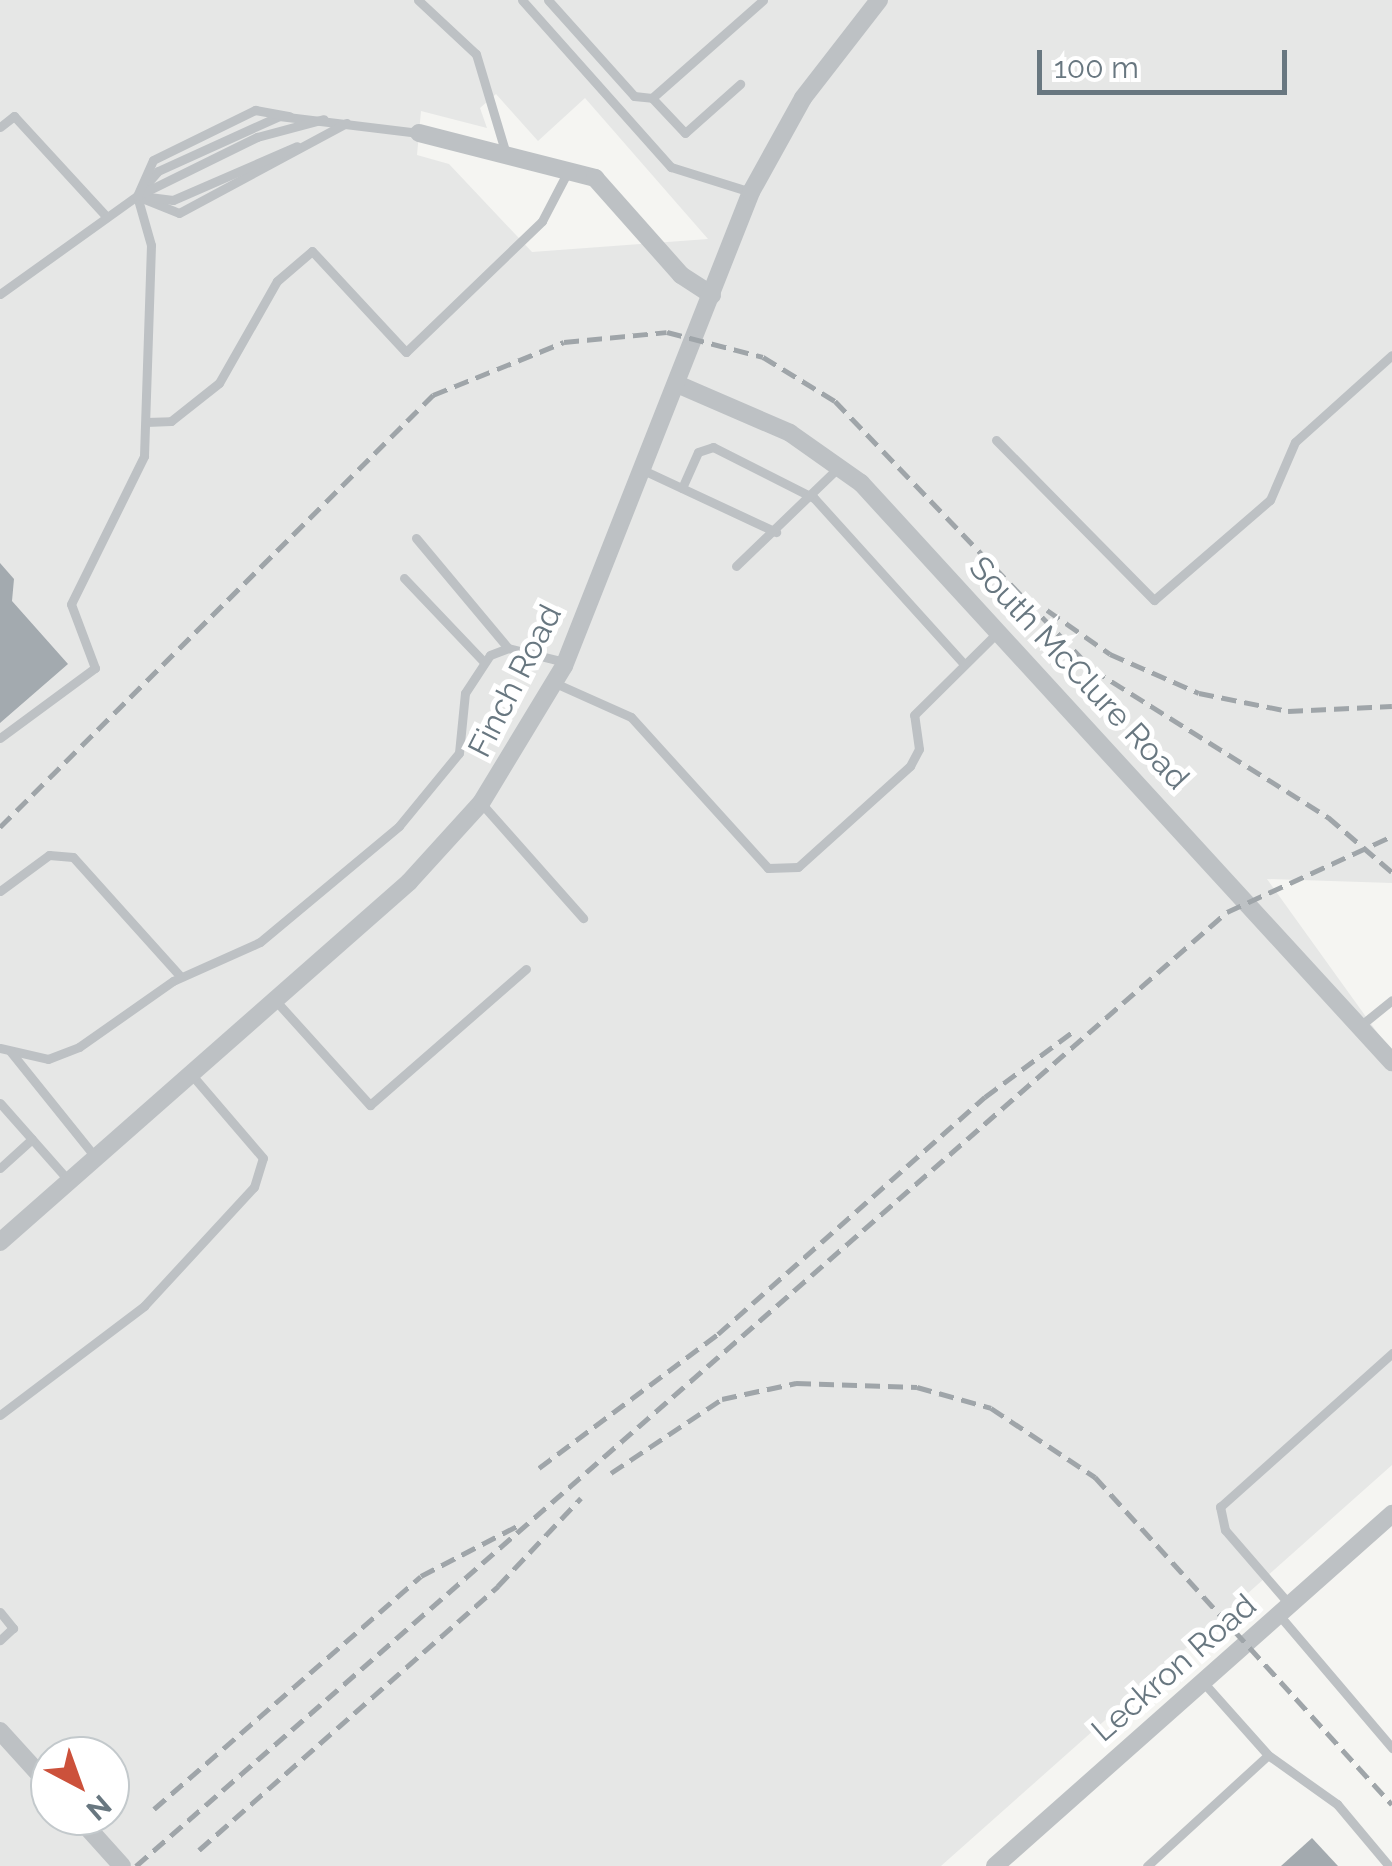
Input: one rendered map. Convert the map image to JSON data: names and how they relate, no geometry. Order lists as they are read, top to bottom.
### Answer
{
  "streets": {
    "street": ["South McClure Road", "Finch Road", "Leckron Road"]
  },
  "crossings": [
    ["South McClure Road", "Finch Road"]
  ],
  "scale_bar": "100 m",
  "north": "bottom right"
}
